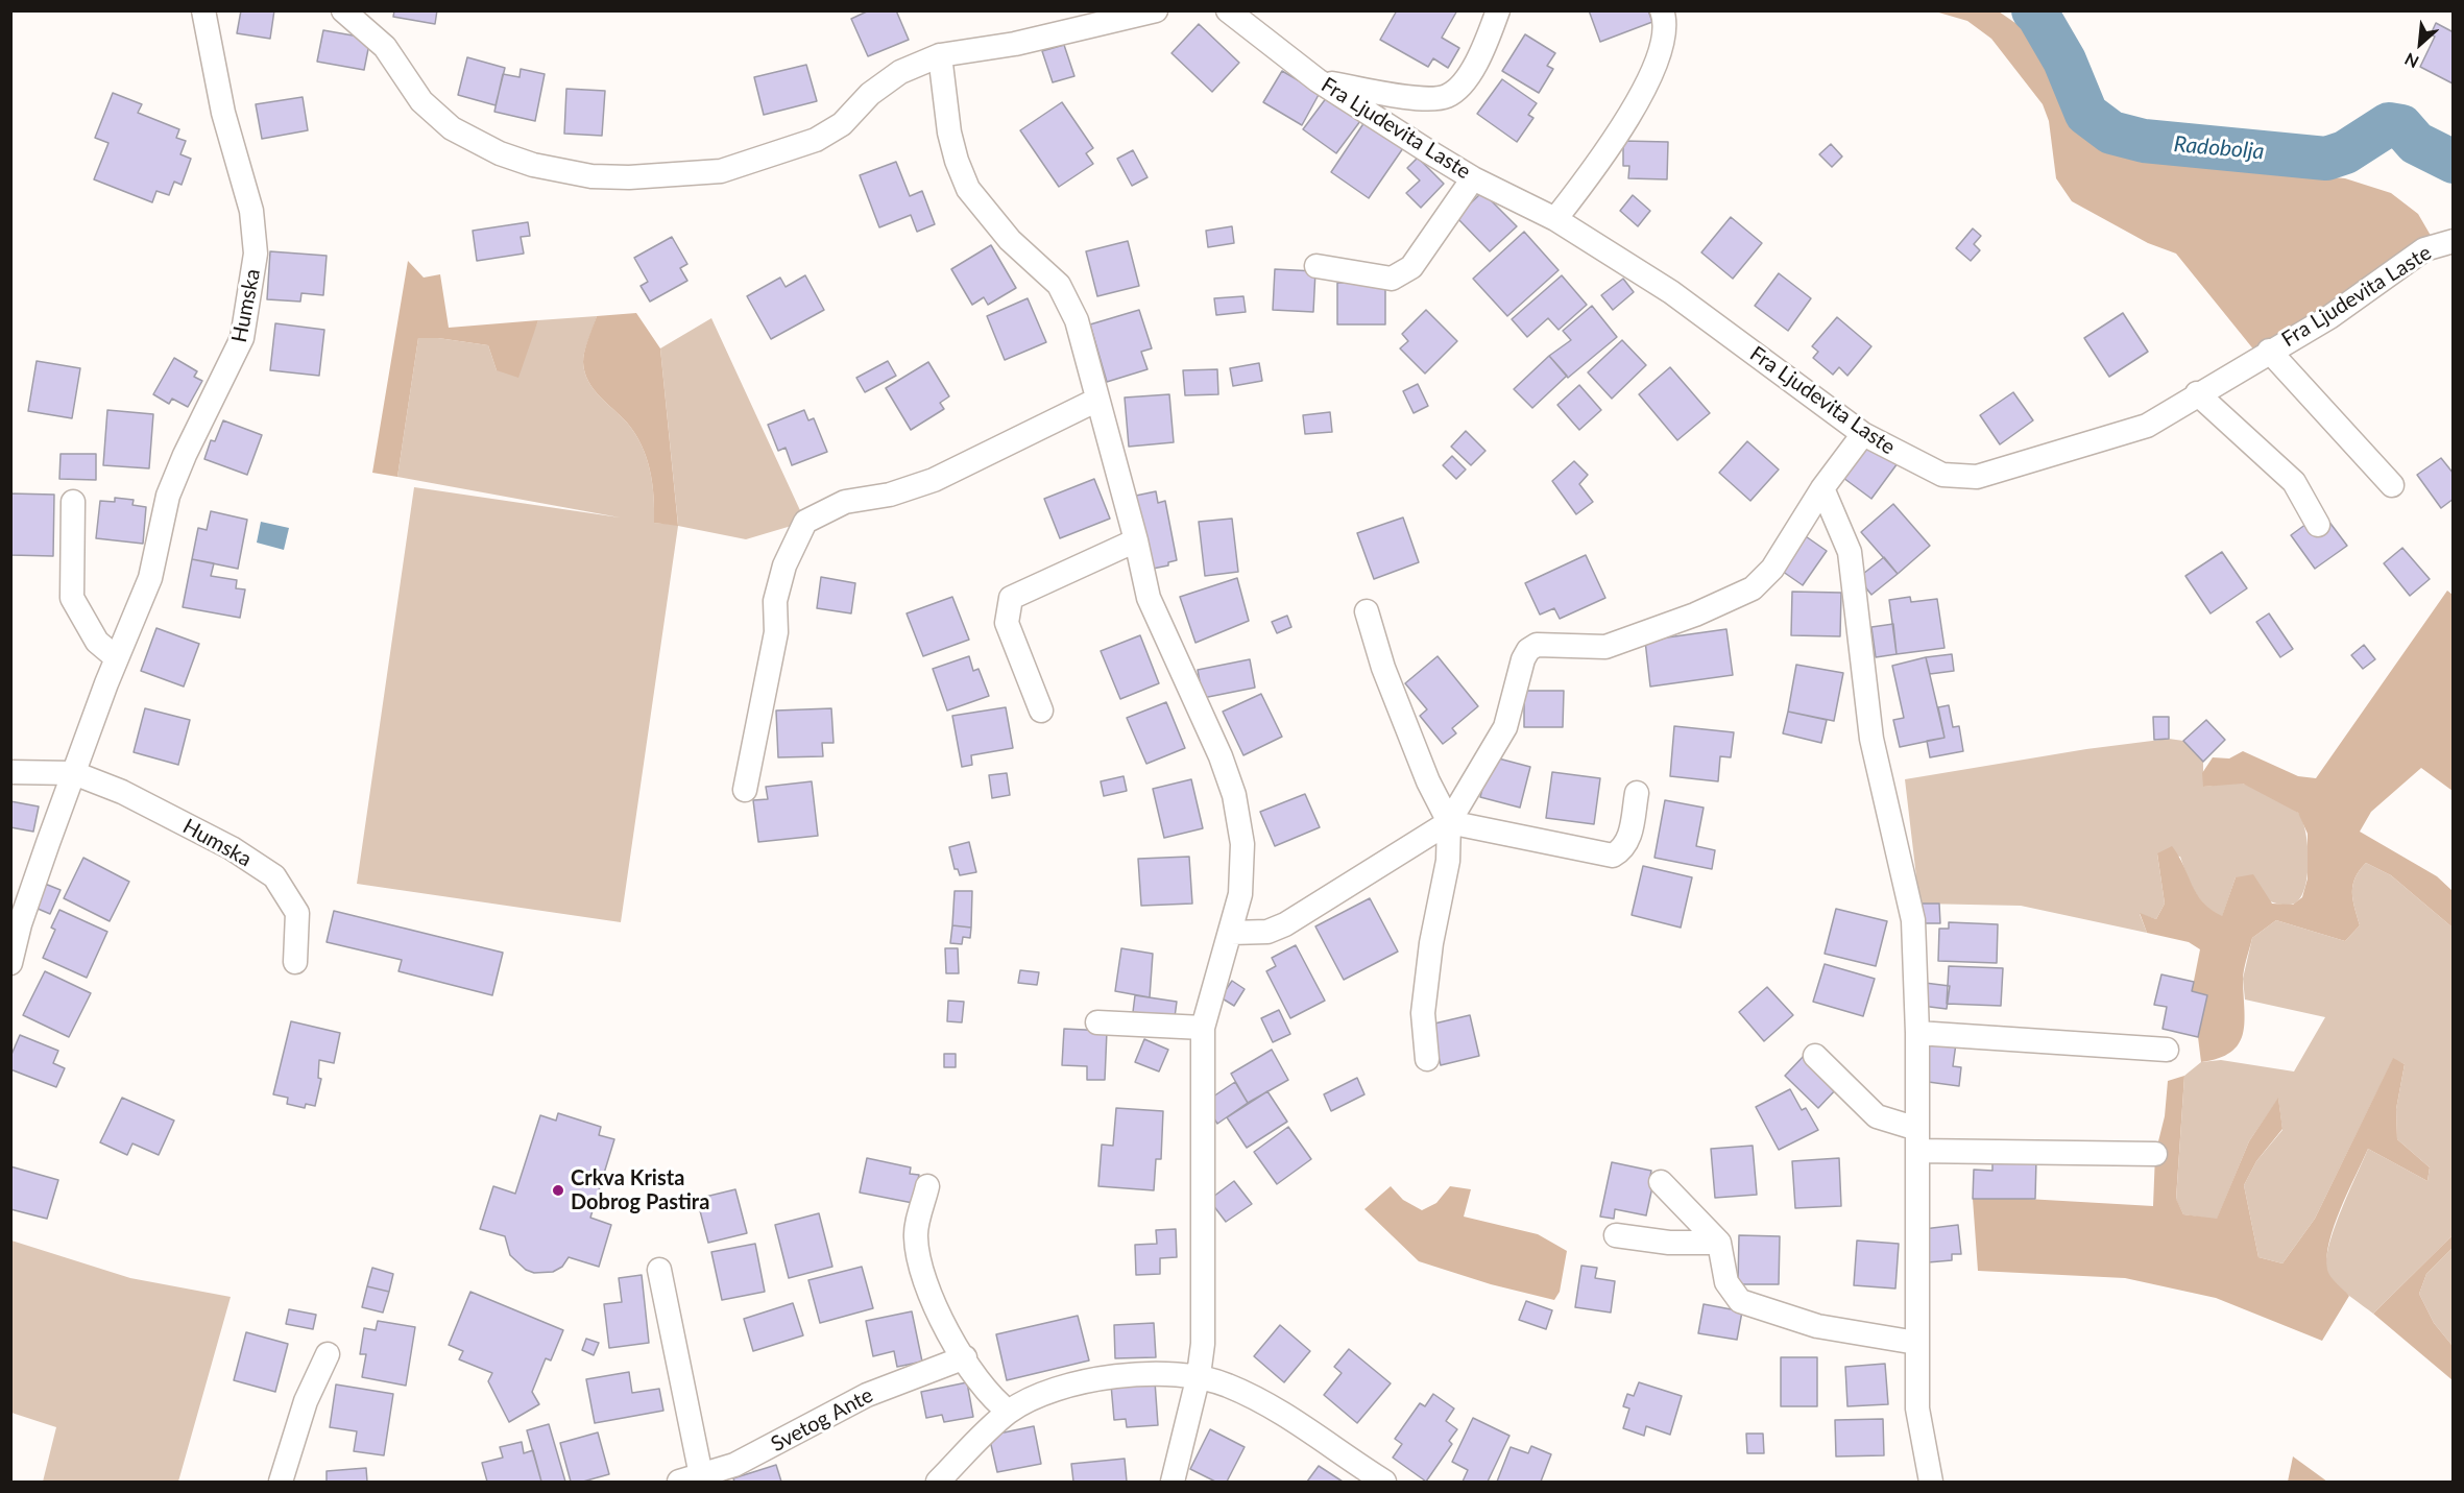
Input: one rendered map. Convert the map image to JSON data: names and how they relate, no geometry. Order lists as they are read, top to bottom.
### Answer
{
  "streets": {
    "street": ["Fra Ljudevita Laste", "Humska", "Svetog Ante"]
  },
  "water": ["Radobolja"],
  "places": ["Crkva Krista Dobrog Pastira"],
  "north": "bottom left"
}
